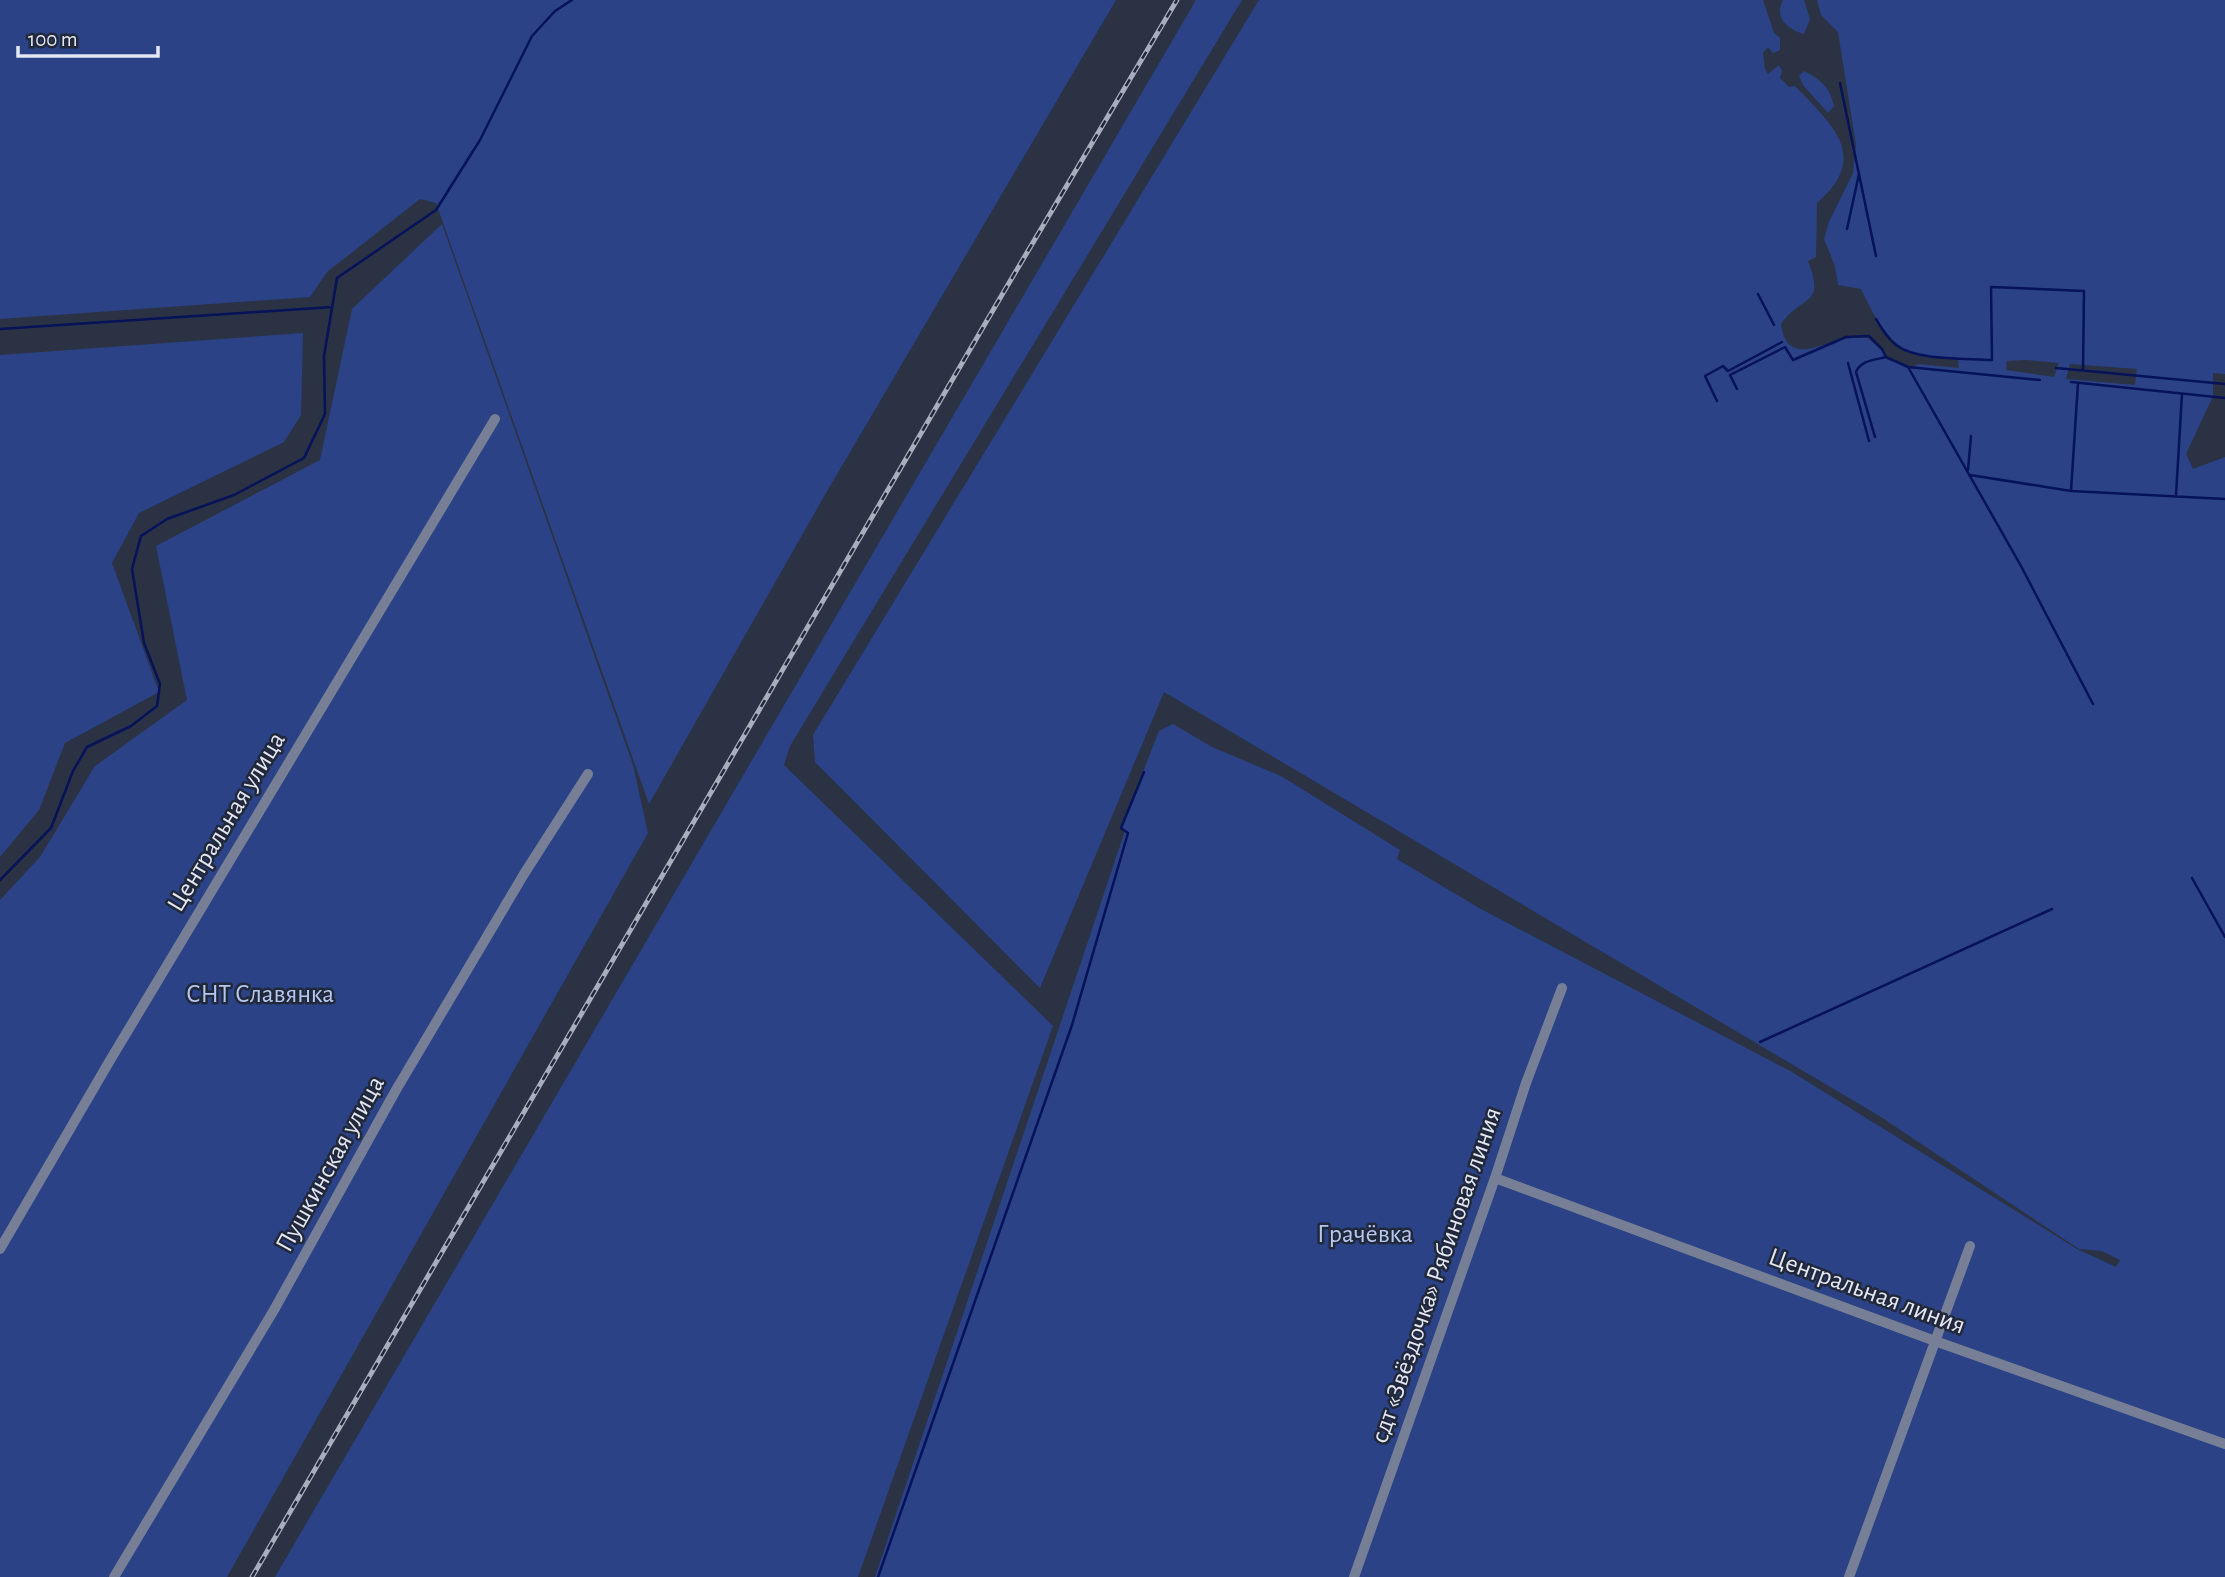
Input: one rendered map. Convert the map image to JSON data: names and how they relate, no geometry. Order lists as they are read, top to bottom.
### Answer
{
  "streets": {
    "street": [
      "Центральная улица",
      "Пушкинская улица",
      "сдт «Звёздочка» Рябиновая линия",
      "Центральная линия"
    ]
  },
  "crossings": [
    ["сдт «Звёздочка» Рябиновая линия", "Центральная линия"]
  ],
  "parks": ["СНТ Славянка", "Грачёвка"],
  "scale_bar": "100 m"
}
